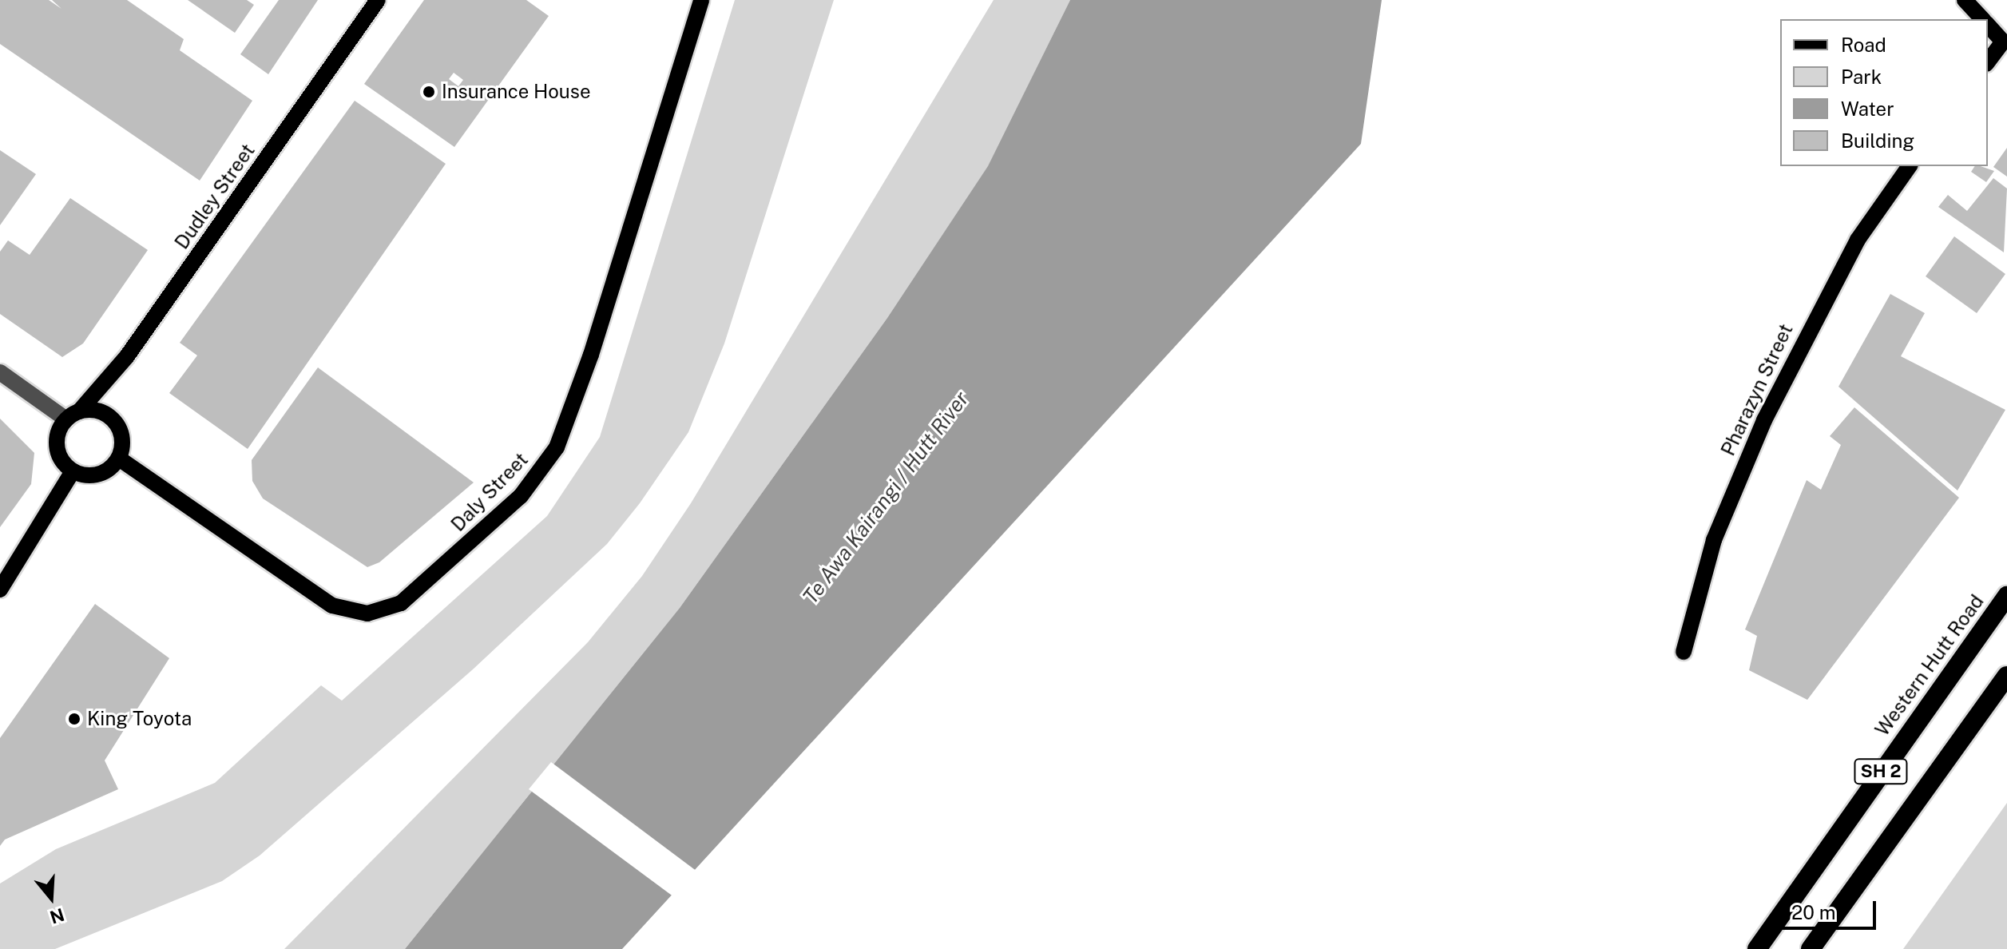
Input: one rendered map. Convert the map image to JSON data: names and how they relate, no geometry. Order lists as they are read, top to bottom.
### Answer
{
  "streets": {
    "highway": ["Western Hutt Road", "SH 2"],
    "main road": ["Dudley Street", "Pharazyn Street", "Daly Street"]
  },
  "crossings": [
    ["Dudley Street", "Daly Street"]
  ],
  "water": ["Te Awa Kairangi / Hutt River"],
  "places": ["Insurance House", "King Toyota"],
  "legend": [
    "Road",
    "Park",
    "Water",
    "Building"
  ],
  "scale_bar": "20 m",
  "north": "bottom"
}
